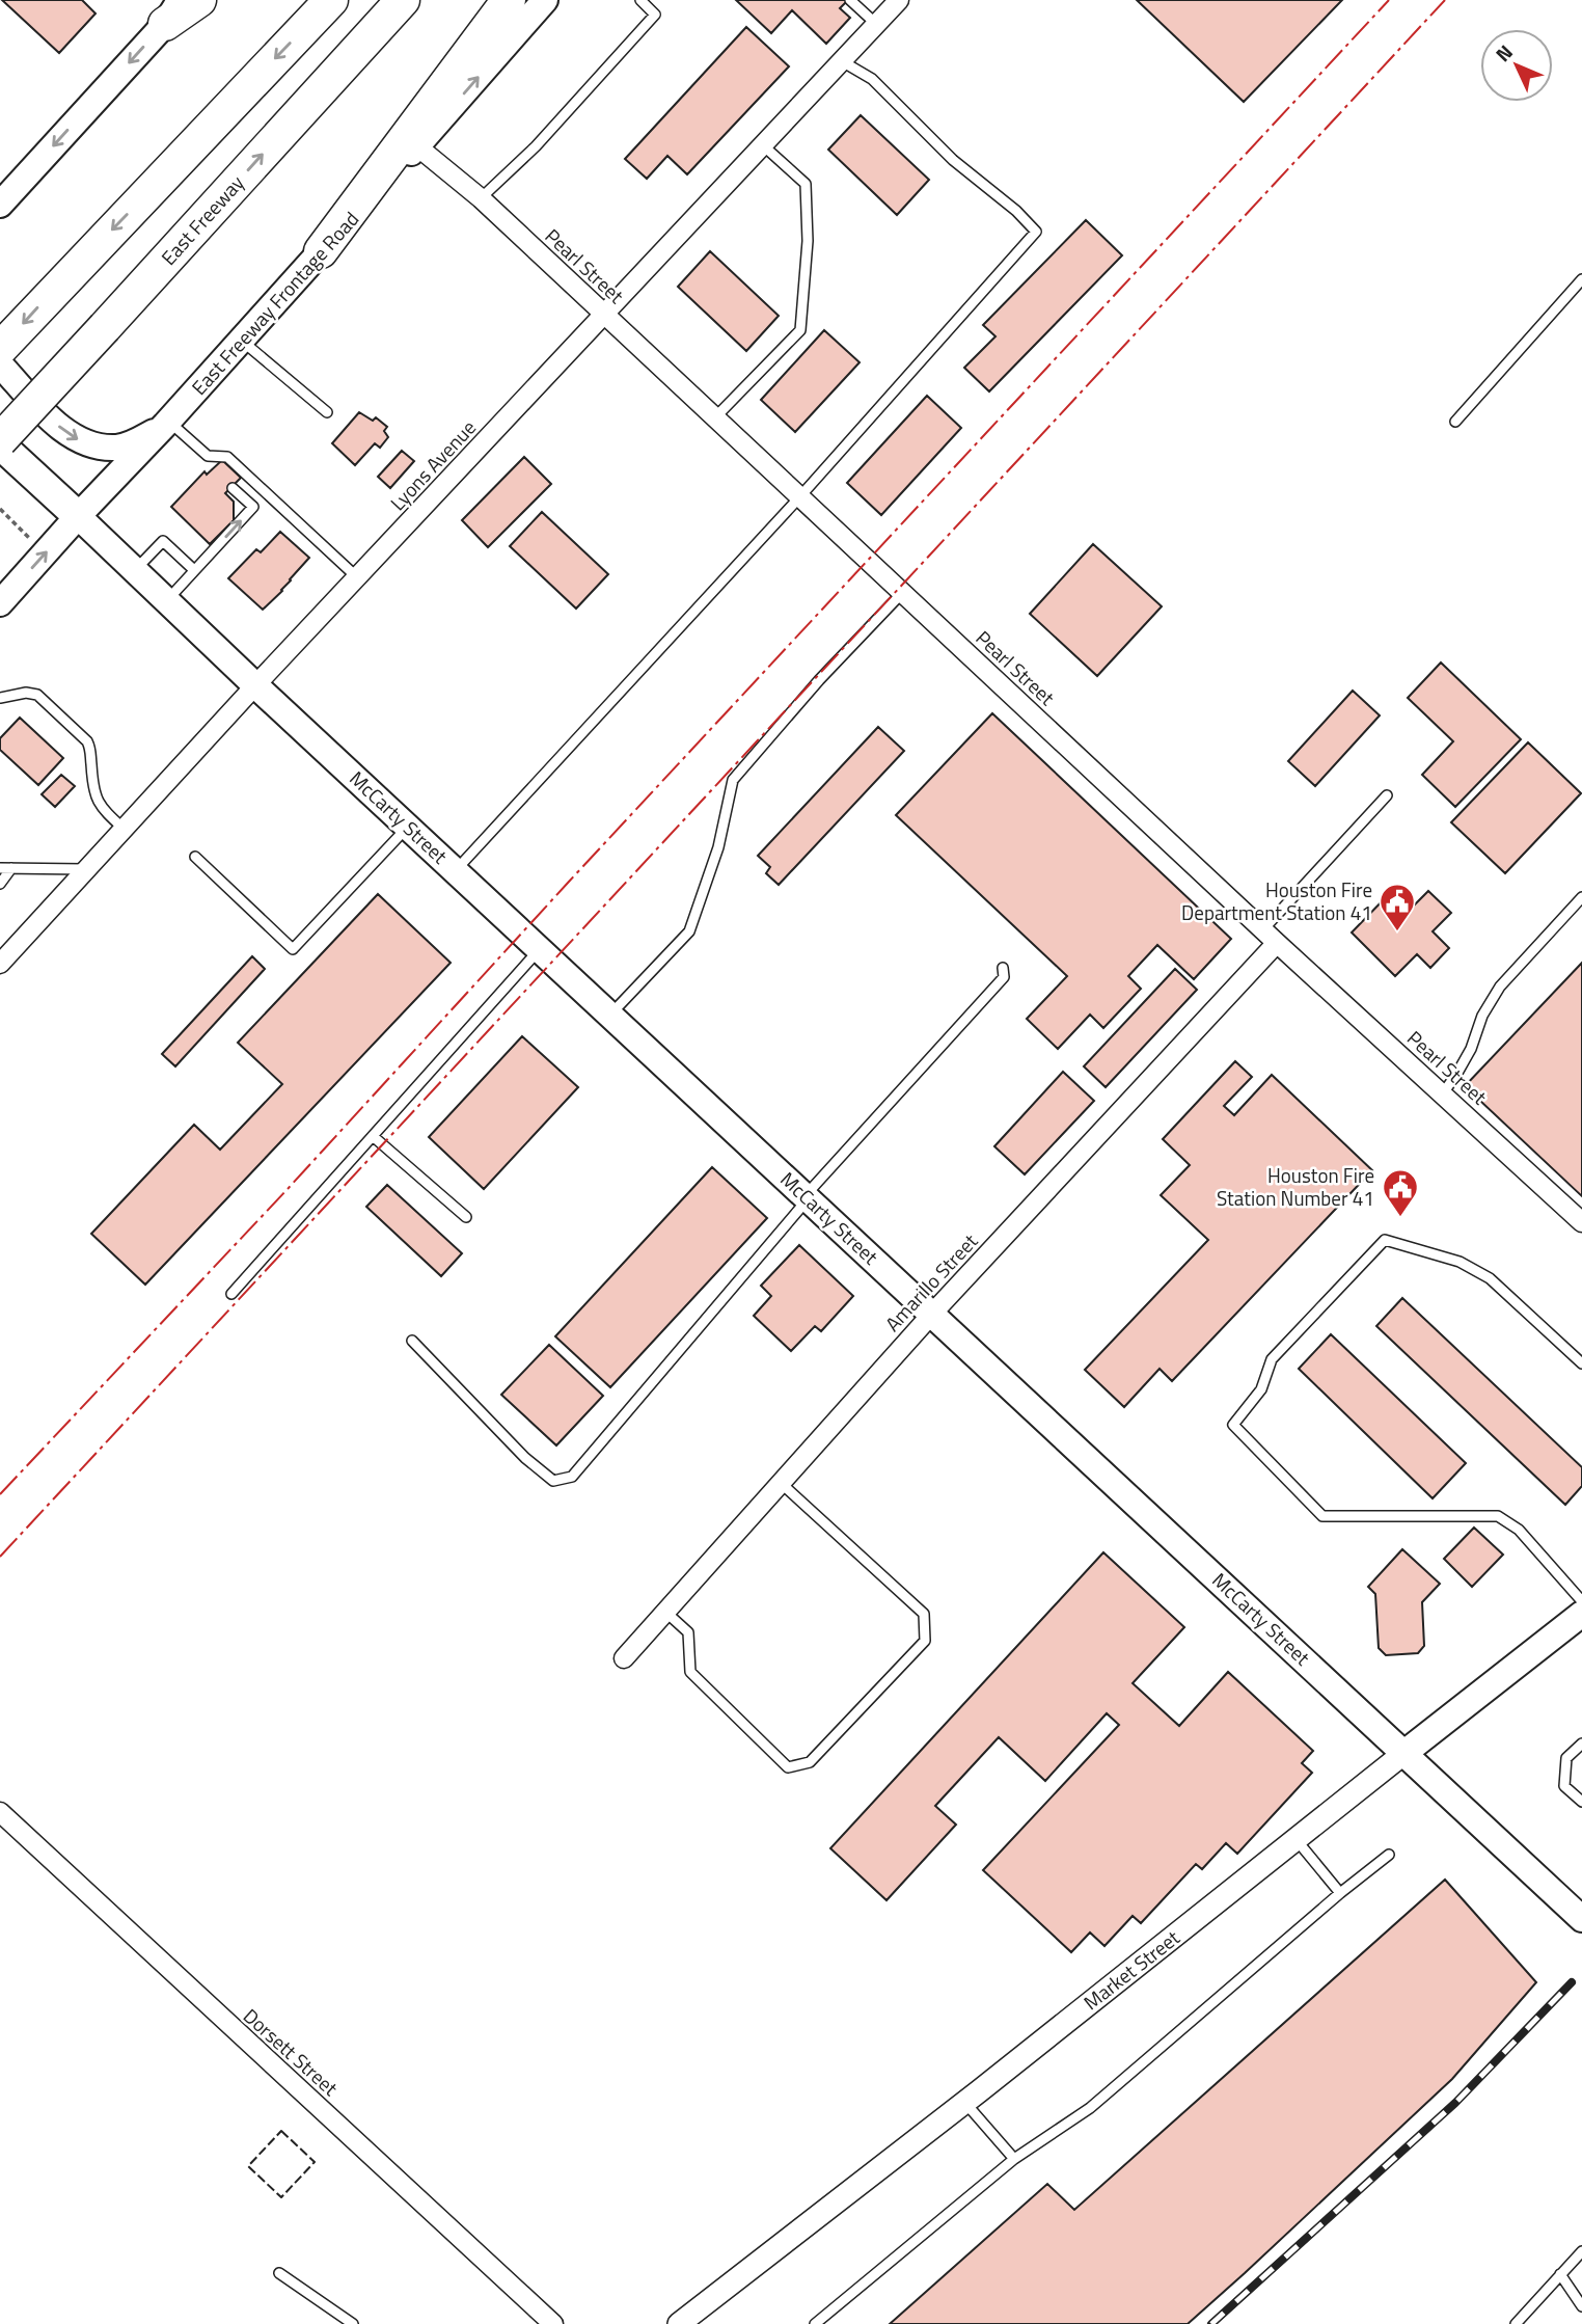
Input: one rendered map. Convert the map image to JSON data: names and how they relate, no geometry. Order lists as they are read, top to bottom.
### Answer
{
  "streets": {
    "highway": ["East Freeway"],
    "main road": ["East Freeway Frontage Road", "McCarty Street", "Market Street"],
    "street": [
      "Pearl Street",
      "Lyons Avenue",
      "Amarillo Street",
      "Dorsett Street"
    ]
  },
  "crossings": [
    ["Pearl Street", "East Freeway Frontage Road"],
    ["Pearl Street", "Lyons Avenue"],
    ["Pearl Street", "Amarillo Street"],
    ["East Freeway Frontage Road", "McCarty Street"],
    ["Lyons Avenue", "McCarty Street"],
    ["McCarty Street", "Amarillo Street"],
    ["McCarty Street", "Market Street"]
  ],
  "one_way": ["East Freeway Frontage Road"],
  "places": {
    "public building": ["Houston Fire Department Station 41", "Houston Fire Station Number 41"]
  },
  "north": "top left"
}
